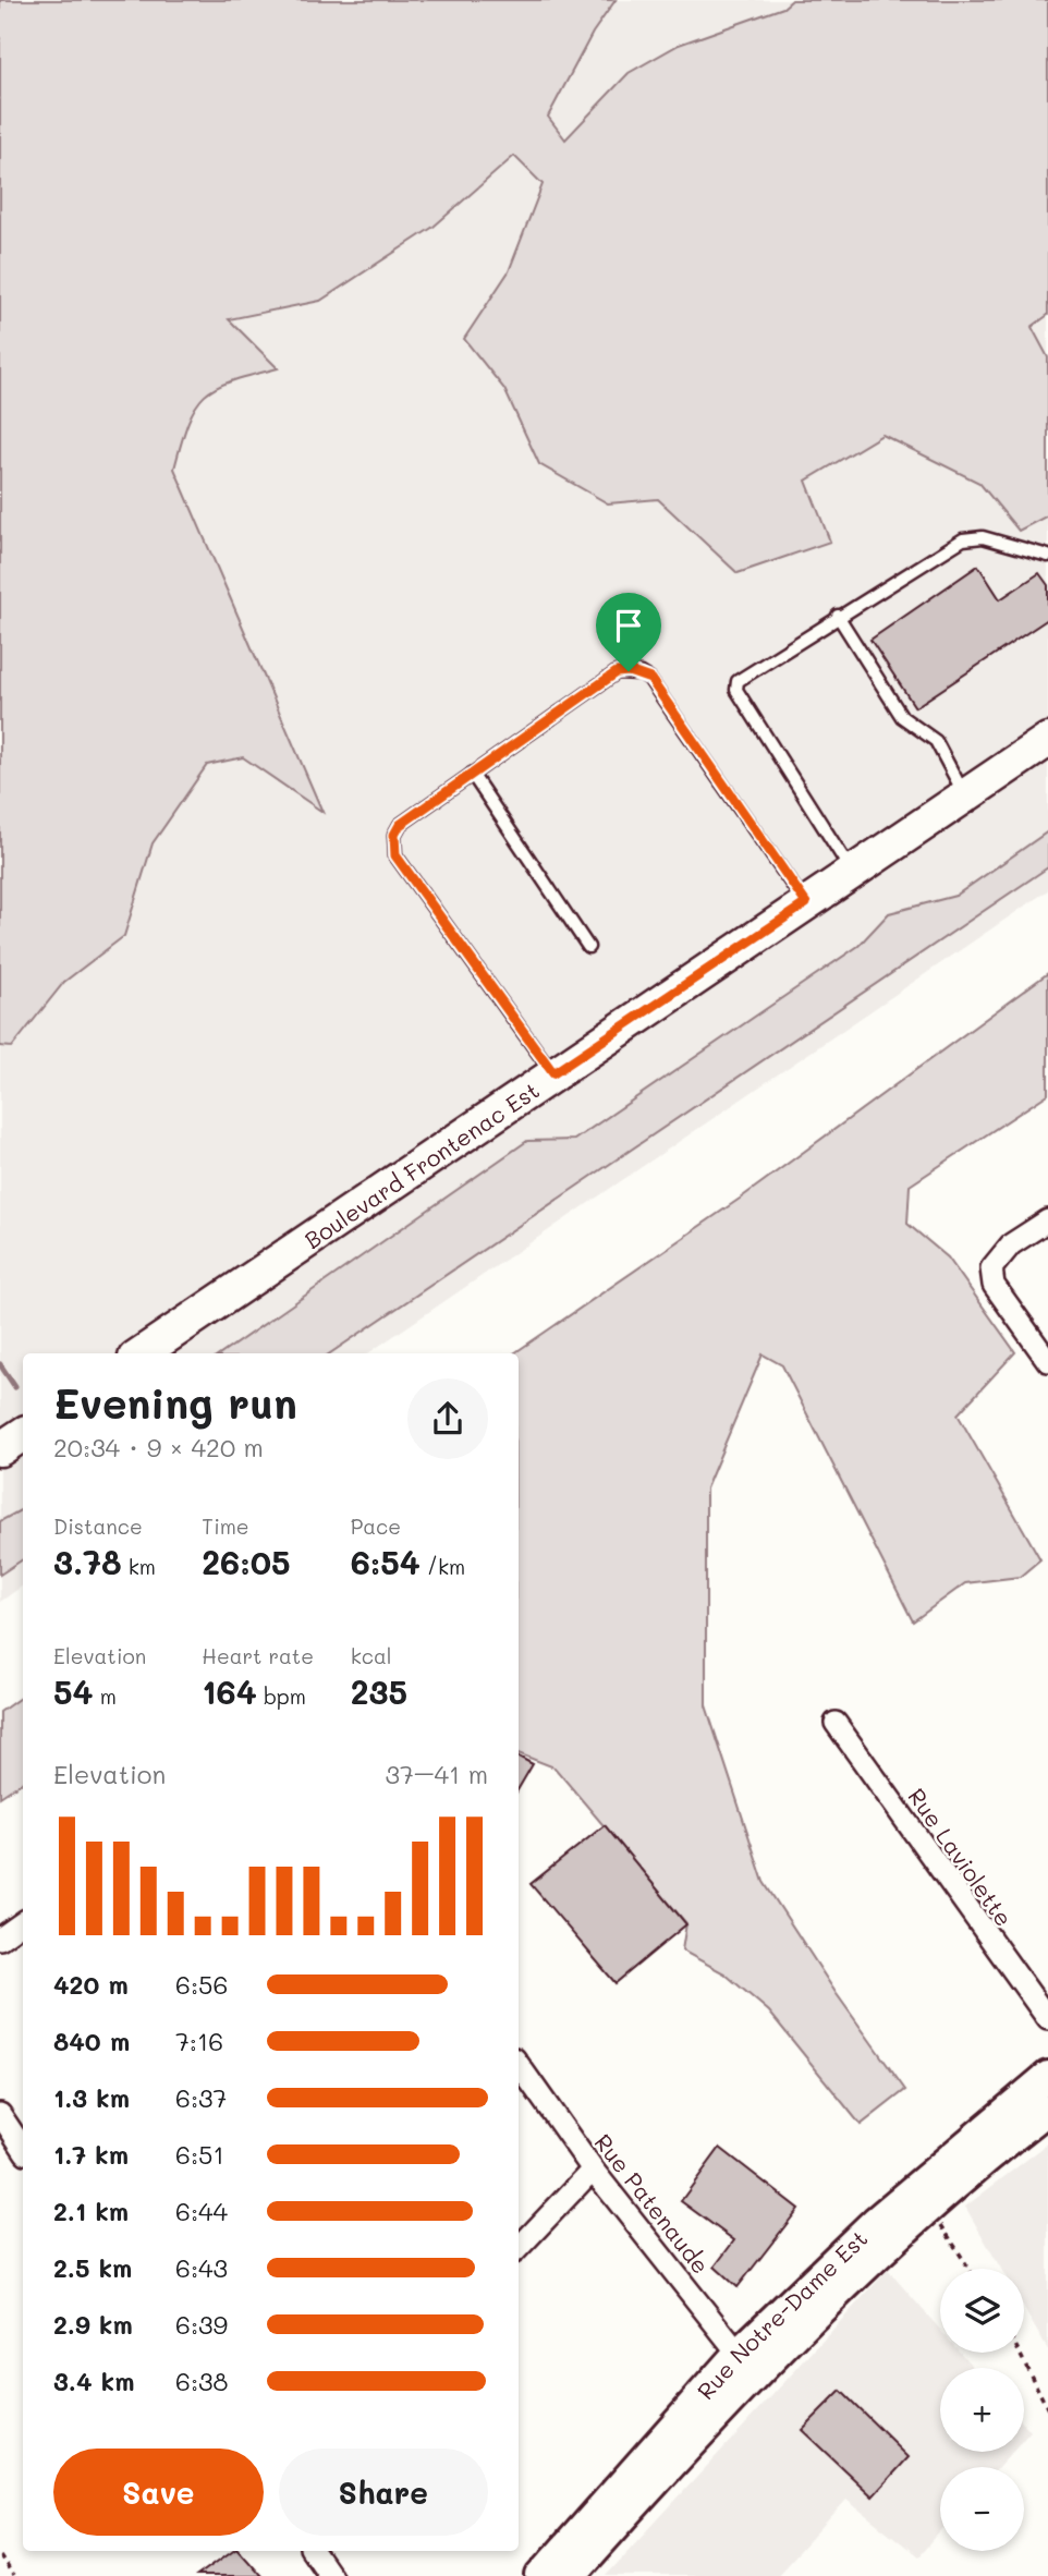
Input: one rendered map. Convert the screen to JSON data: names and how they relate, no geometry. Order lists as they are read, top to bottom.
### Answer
{
  "streets": {
    "main road": ["Boulevard Frontenac Est"],
    "street": ["Rue Laviolette", "Rue Patenaude", "Rue Notre-Dame Est"]
  },
  "crossings": [
    ["Rue Patenaude", "Rue Notre-Dame Est"]
  ],
  "page": {
    "heading": ["Evening run", "20:34 · 9 × 420 m"],
    "stats": [
      ["Distance", "3.78 km"],
      ["Time", "26:05"],
      ["Pace", "6:54 /km"],
      ["Elevation", "54 m"],
      ["Heart rate", "164 bpm"],
      ["kcal", "235"]
    ],
    "chart": ["Elevation", "37–41 m"],
    "list": [
      {
        "name": "420 m",
        "note": "6:56"
      },
      {
        "name": "840 m",
        "note": "7:16"
      },
      {
        "name": "1.3 km",
        "note": "6:37"
      },
      {
        "name": "1.7 km",
        "note": "6:51"
      },
      {
        "name": "2.1 km",
        "note": "6:44"
      },
      {
        "name": "2.5 km",
        "note": "6:43"
      },
      {
        "name": "2.9 km",
        "note": "6:39"
      },
      {
        "name": "3.4 km",
        "note": "6:38"
      }
    ],
    "map_buttons": ["+", "−"],
    "buttons": ["Save", "Share"]
  }
}
